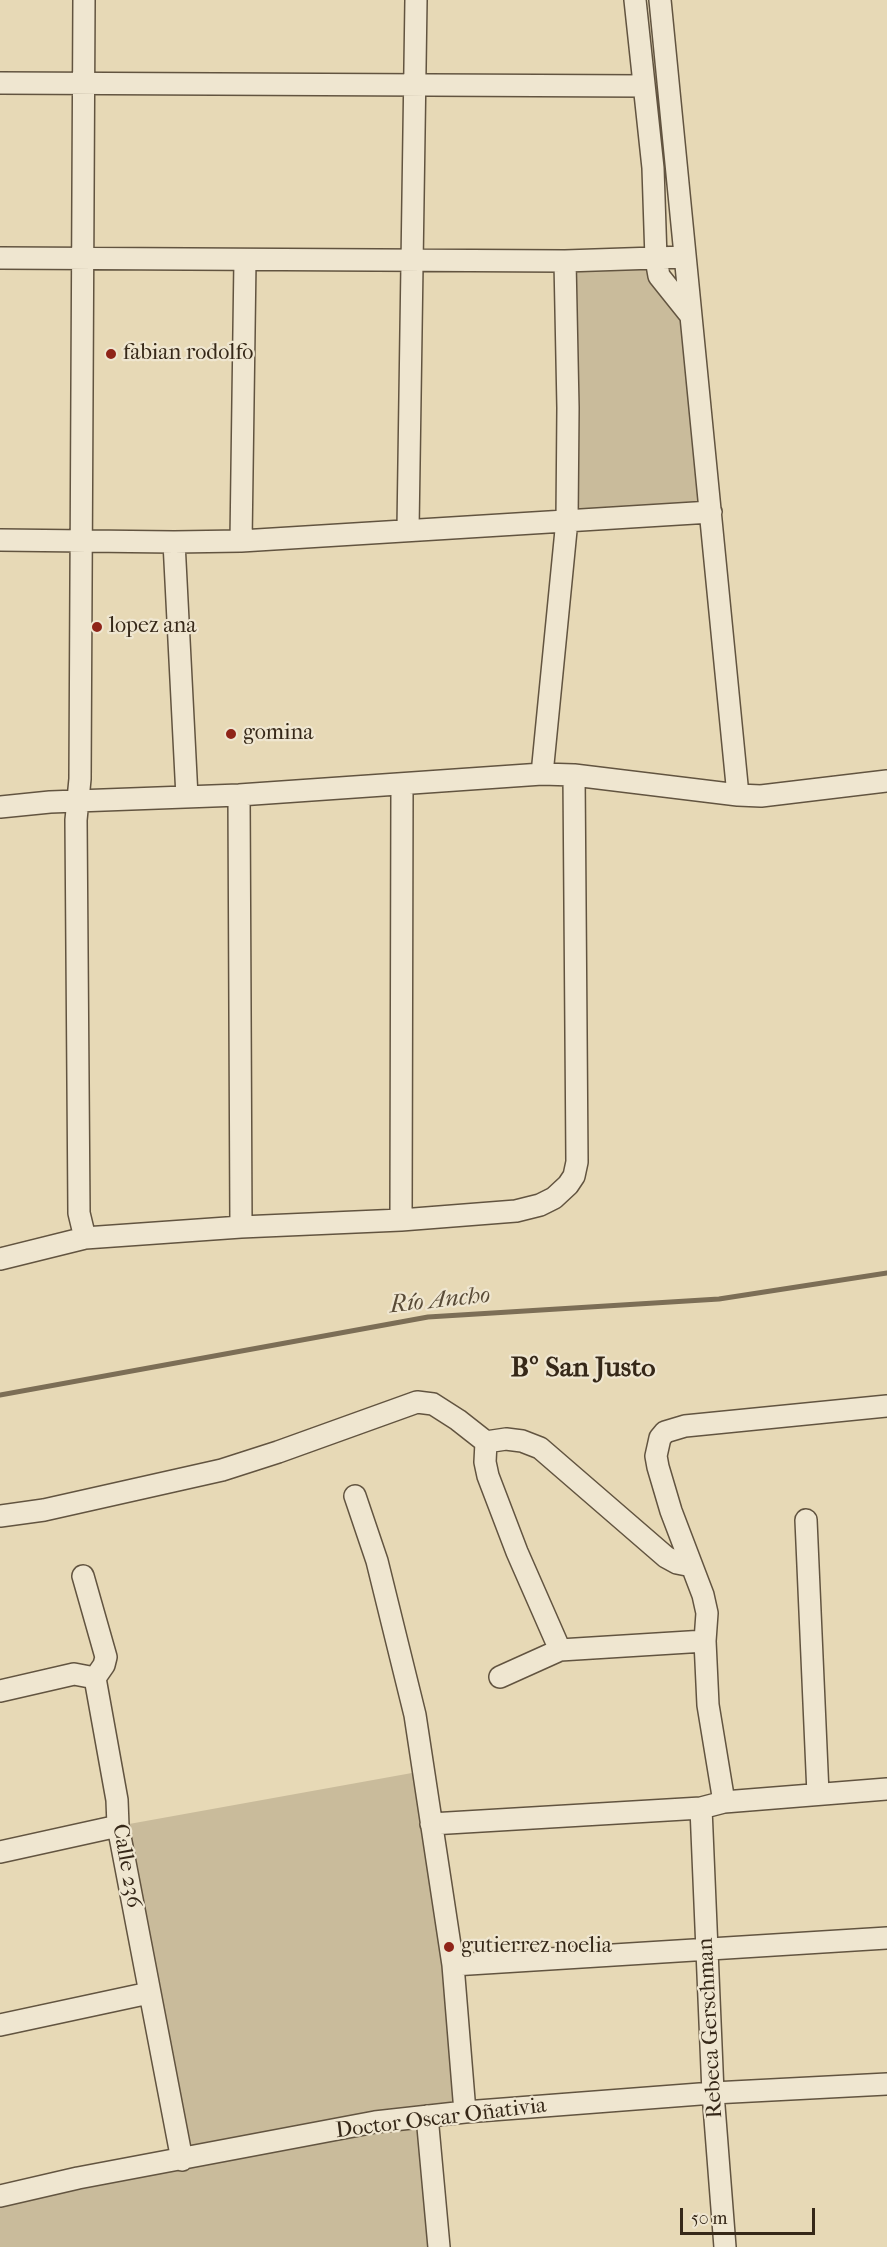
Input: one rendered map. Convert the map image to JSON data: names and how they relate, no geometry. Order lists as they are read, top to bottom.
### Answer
{
  "streets": {
    "street": ["Calle 236", "Rebeca Gerschman", "Doctor Oscar Oñativia"]
  },
  "crossings": [
    ["Calle 236", "Doctor Oscar Oñativia"],
    ["Rebeca Gerschman", "Doctor Oscar Oñativia"]
  ],
  "districts": ["Bº San Justo"],
  "water": ["Río Ancho"],
  "places": [
    "fabian rodolfo",
    "lopez ana",
    "gomina",
    "gutierrez noelia"
  ],
  "scale_bar": "50 m"
}
